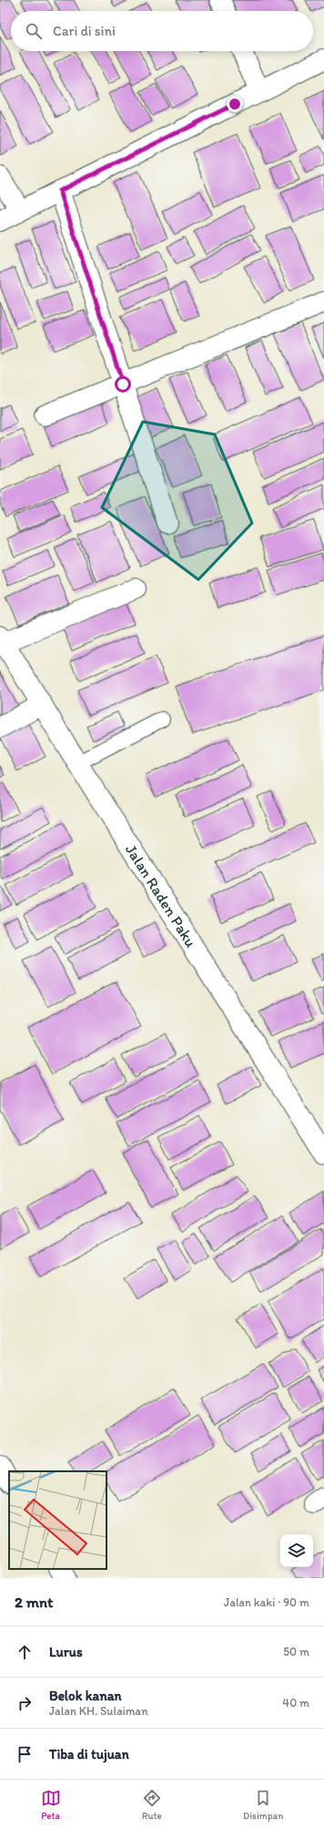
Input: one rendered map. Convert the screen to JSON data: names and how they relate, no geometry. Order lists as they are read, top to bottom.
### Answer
{
  "streets": {
    "street": ["Jalan Raden Paku"]
  },
  "page": {
    "search": "Cari di sini",
    "heading": ["2 mnt", "Jalan kaki · 90 m"],
    "list": [
      ["Lurus", "50 m"],
      ["Belok kanan", "Jalan KH. Sulaiman", "40 m"],
      "Tiba di tujuan"
    ],
    "nav": ["Peta", "Rute", "Disimpan"]
  }
}
